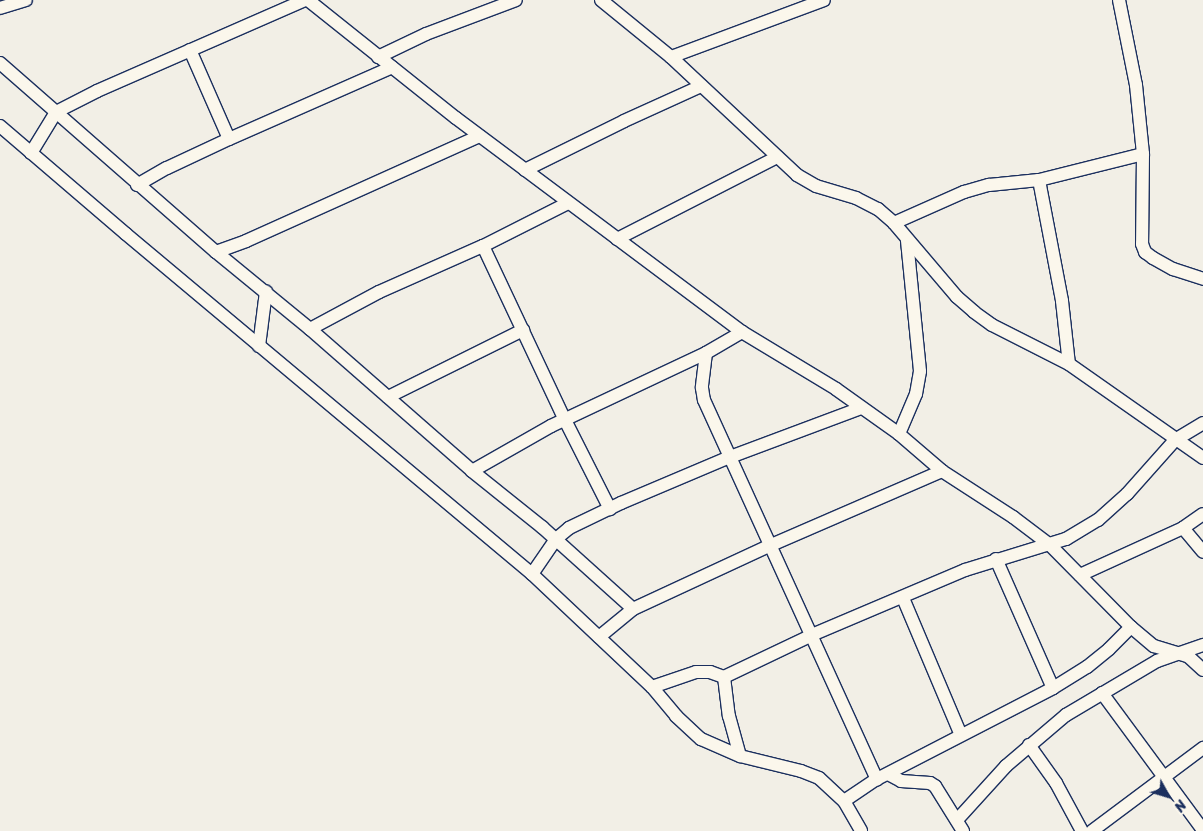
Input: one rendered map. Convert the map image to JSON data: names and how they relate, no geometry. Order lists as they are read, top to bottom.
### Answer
{
  "north": "bottom right"
}
